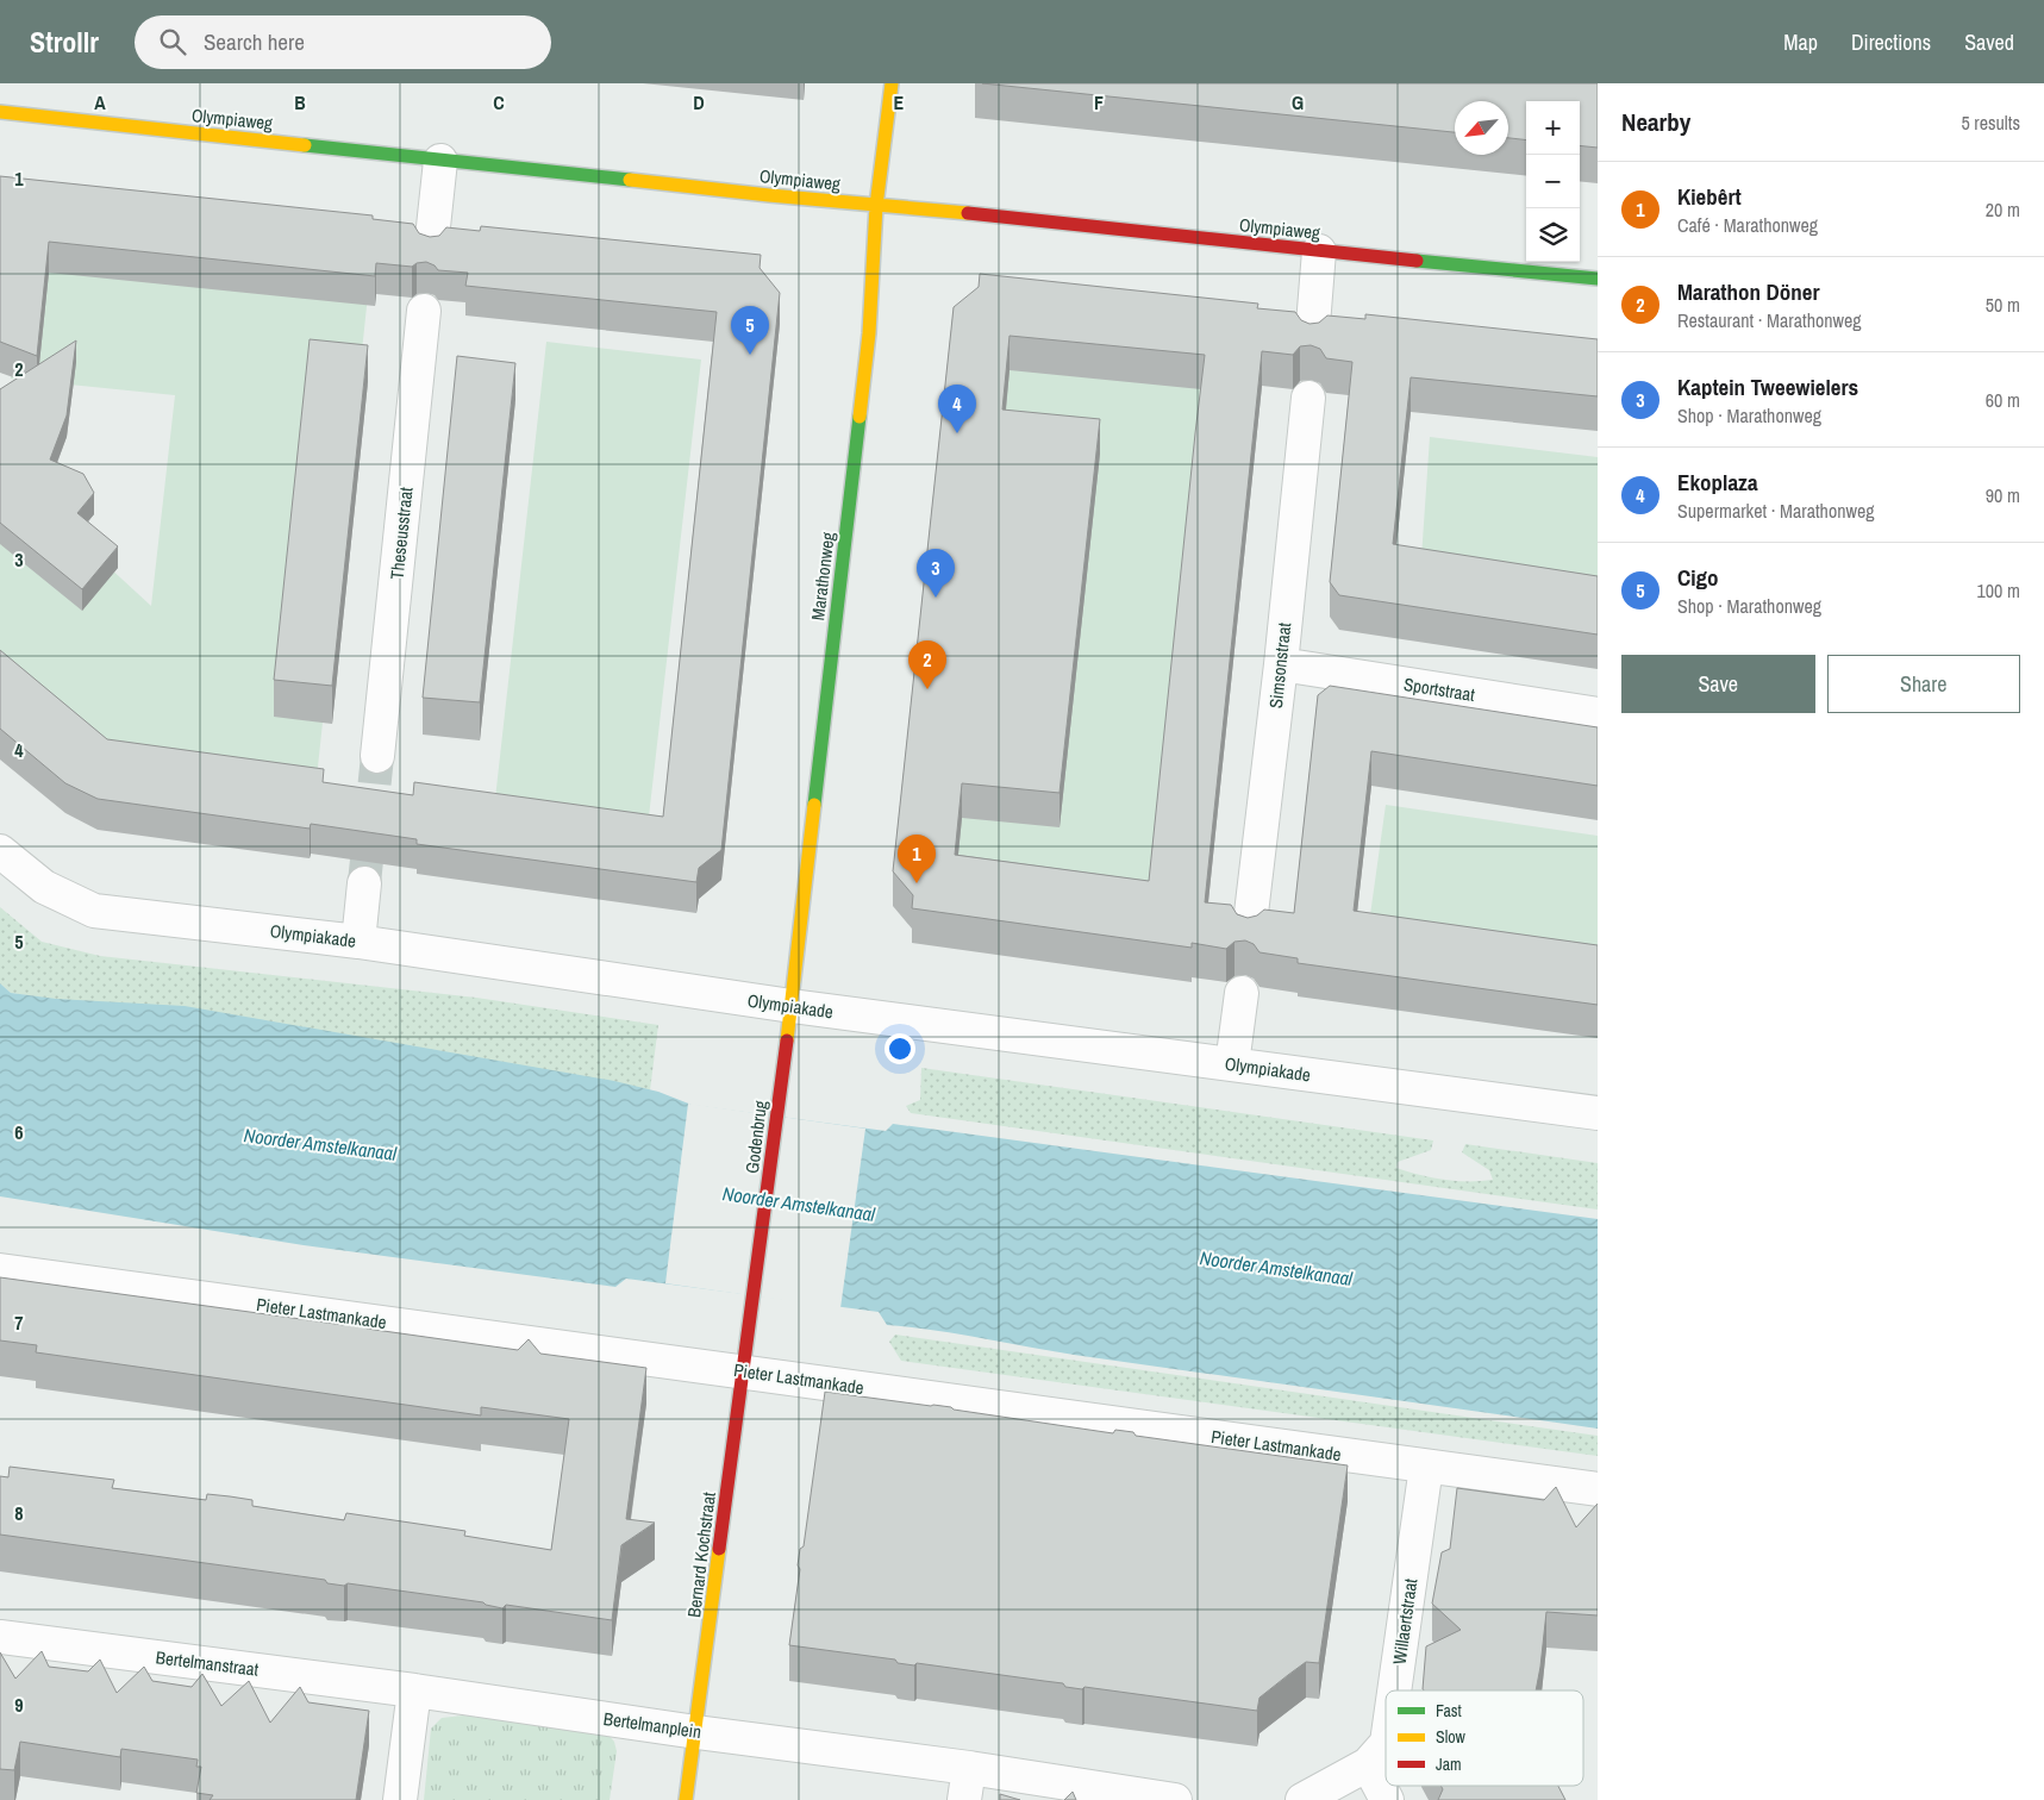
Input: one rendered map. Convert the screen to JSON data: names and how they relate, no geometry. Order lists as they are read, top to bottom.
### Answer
{
  "streets": {
    "street": [
      "Olympiaweg",
      "Theseusstraat",
      "Marathonweg",
      "Simsonstraat",
      "Sportstraat",
      "Olympiakade",
      "Godenbrug",
      "Pieter Lastmankade",
      "Bernard Kochstraat",
      "Willaertstraat",
      "Bertelmanstraat",
      "Bertelmanplein"
    ]
  },
  "crossings": [
    ["Olympiaweg", "Marathonweg"],
    ["Marathonweg", "Olympiakade"],
    ["Marathonweg", "Godenbrug"],
    ["Simsonstraat", "Sportstraat"],
    ["Godenbrug", "Bernard Kochstraat"],
    ["Pieter Lastmankade", "Bernard Kochstraat"],
    ["Pieter Lastmankade", "Willaertstraat"],
    ["Bernard Kochstraat", "Bertelmanplein"],
    ["Bertelmanstraat", "Bertelmanplein"]
  ],
  "water": ["Noorder Amstelkanaal"],
  "legend": ["Fast", "Slow", "Jam"],
  "north": "bottom left",
  "page": {
    "header": "Strollr",
    "search": "Search here",
    "nav": ["Map", "Directions", "Saved"],
    "heading": ["Nearby", "5 results"],
    "map_buttons": ["+", "−"],
    "list": [
      {
        "mark": "1",
        "name": "Kiebêrt",
        "note": "Café · Marathonweg",
        "value": "20 m"
      },
      {
        "mark": "2",
        "name": "Marathon Döner",
        "note": "Restaurant · Marathonweg",
        "value": "50 m"
      },
      {
        "mark": "3",
        "name": "Kaptein Tweewielers",
        "note": "Shop · Marathonweg",
        "value": "60 m"
      },
      {
        "mark": "4",
        "name": "Ekoplaza",
        "note": "Supermarket · Marathonweg",
        "value": "90 m"
      },
      {
        "mark": "5",
        "name": "Cigo",
        "note": "Shop · Marathonweg",
        "value": "100 m"
      }
    ],
    "pins": [
      "5",
      "4",
      "3",
      "2",
      "1"
    ],
    "buttons": ["Save", "Share"]
  },
  "grid": {
    "columns": [
      "A",
      "B",
      "C",
      "D",
      "E",
      "F",
      "G"
    ],
    "rows": [
      "1",
      "2",
      "3",
      "4",
      "5",
      "6",
      "7",
      "8",
      "9"
    ]
  }
}
